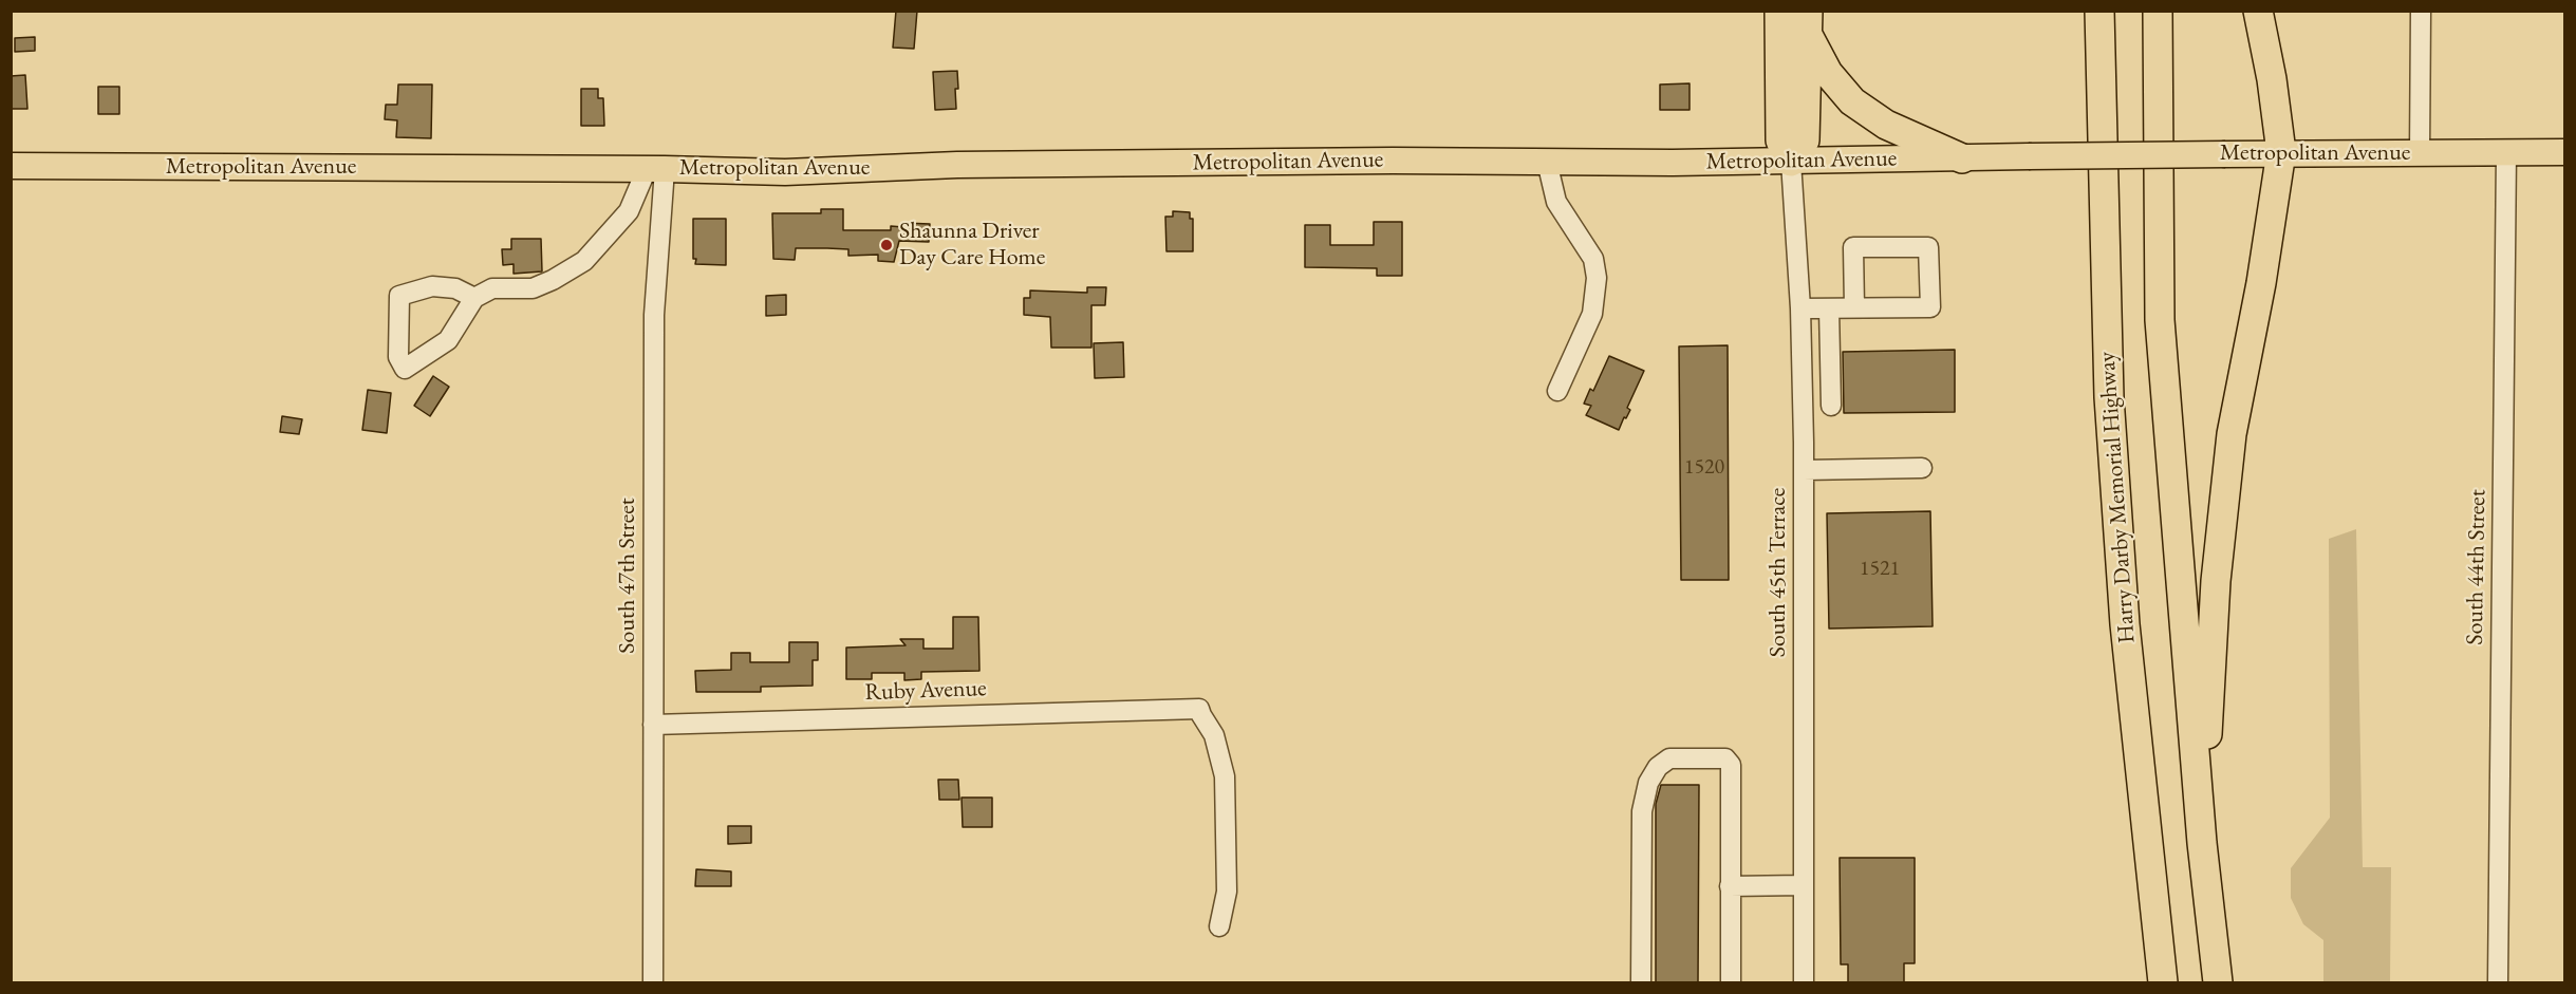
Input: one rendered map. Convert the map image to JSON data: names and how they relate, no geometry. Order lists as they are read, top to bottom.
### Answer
{
  "streets": {
    "highway": ["Harry Darby Memorial Highway"],
    "main road": ["Metropolitan Avenue"],
    "street": [
      "South 44th Street",
      "South 45th Terrace",
      "South 47th Street",
      "Ruby Avenue"
    ]
  },
  "crossings": [
    ["Metropolitan Avenue", "South 44th Street"],
    ["Metropolitan Avenue", "South 45th Terrace"],
    ["Metropolitan Avenue", "South 47th Street"],
    ["South 47th Street", "Ruby Avenue"]
  ],
  "places": ["Shaunna Driver Day Care Home"],
  "house_numbers": ["1520", "1521"]
}
